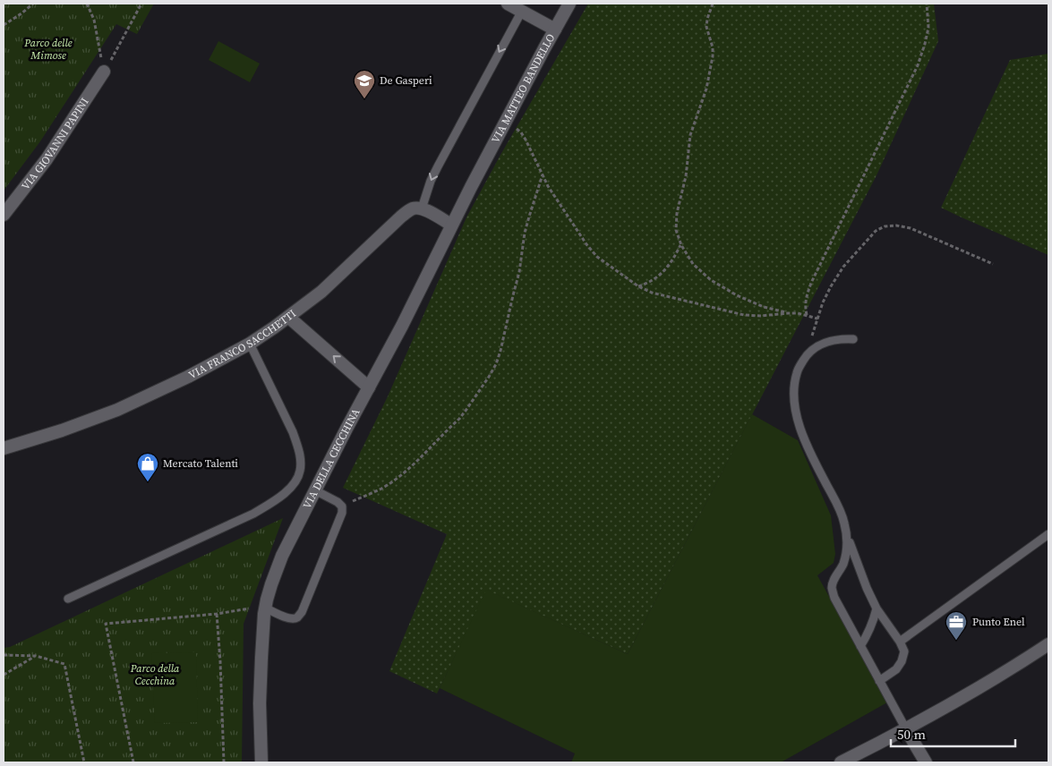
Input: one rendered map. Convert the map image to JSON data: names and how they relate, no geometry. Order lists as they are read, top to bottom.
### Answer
{
  "streets": {
    "street": [
      "VIA MATTEO BANDELLO",
      "VIA GIOVANNI PAPINI",
      "VIA FRANCO SACCHETTI",
      "VIA DELLA CECCHINA"
    ]
  },
  "crossings": [
    ["VIA MATTEO BANDELLO", "VIA DELLA CECCHINA"]
  ],
  "parks": ["Parco delle Mimose", "Parco della Cecchina"],
  "places": {
    "school or university": ["De Gasperi"],
    "shop": ["Mercato Talenti"],
    "office": ["Punto Enel"]
  },
  "scale_bar": "50 m"
}
